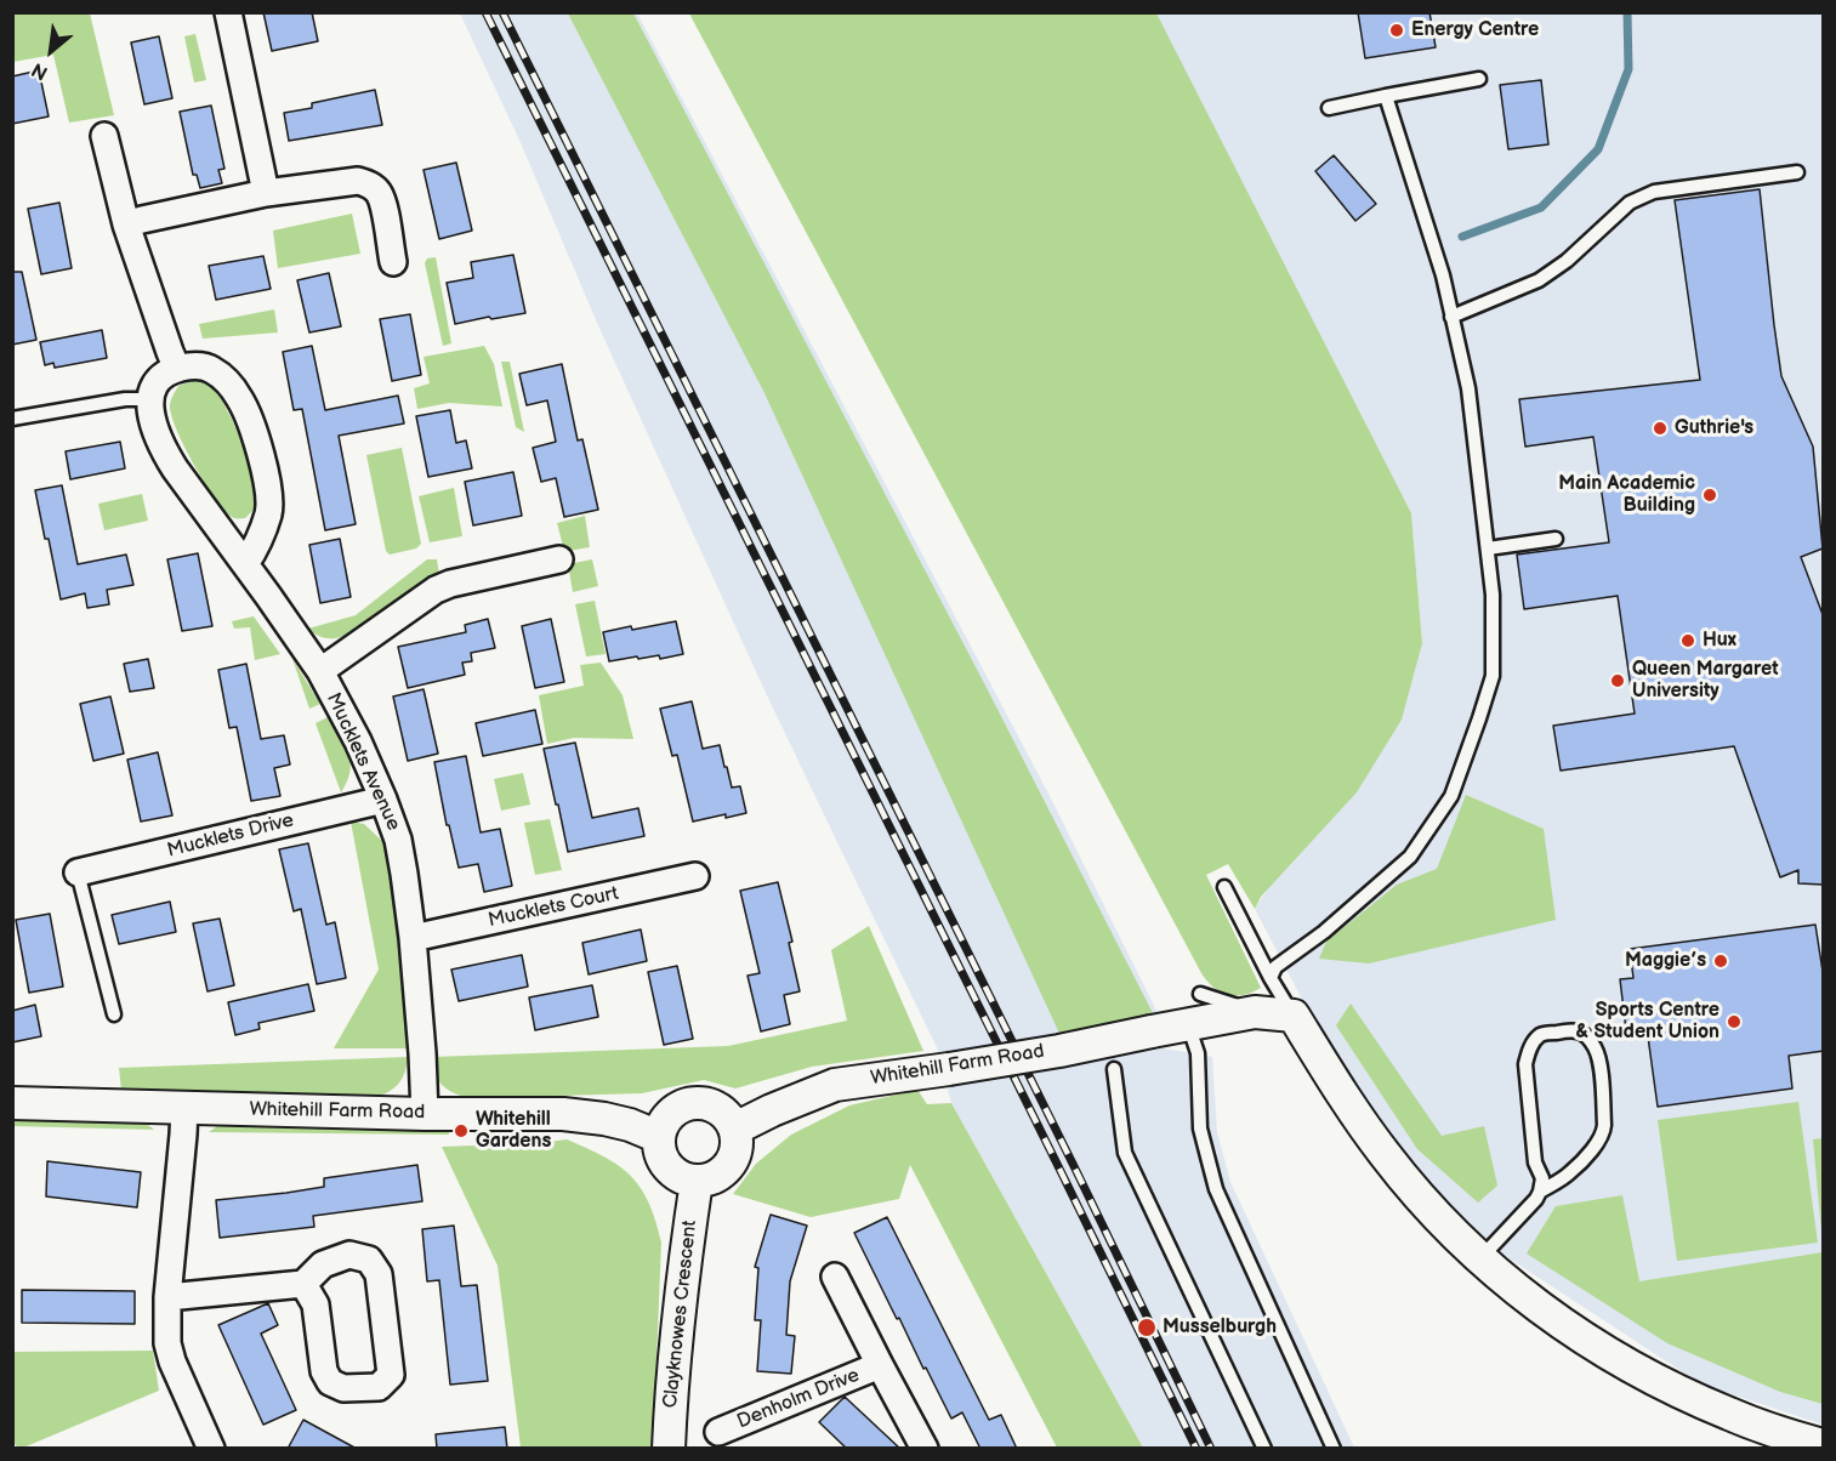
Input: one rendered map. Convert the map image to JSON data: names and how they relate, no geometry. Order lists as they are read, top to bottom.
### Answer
{
  "streets": {
    "street": [
      "Mucklets Avenue",
      "Mucklets Drive",
      "Mucklets Court",
      "Whitehill Farm Road",
      "Clayknowes Crescent",
      "Denholm Drive"
    ]
  },
  "crossings": [
    ["Mucklets Avenue", "Mucklets Drive"],
    ["Mucklets Avenue", "Mucklets Court"],
    ["Mucklets Avenue", "Whitehill Farm Road"],
    ["Whitehill Farm Road", "Clayknowes Crescent"]
  ],
  "places": [
    "Energy Centre",
    "Guthrie's",
    "Main Academic Building",
    "Hux",
    "Queen Margaret University",
    "Maggie’s",
    "Sports Centre & Student Union",
    "Whitehill Gardens",
    "Musselburgh"
  ],
  "north": "bottom left"
}
